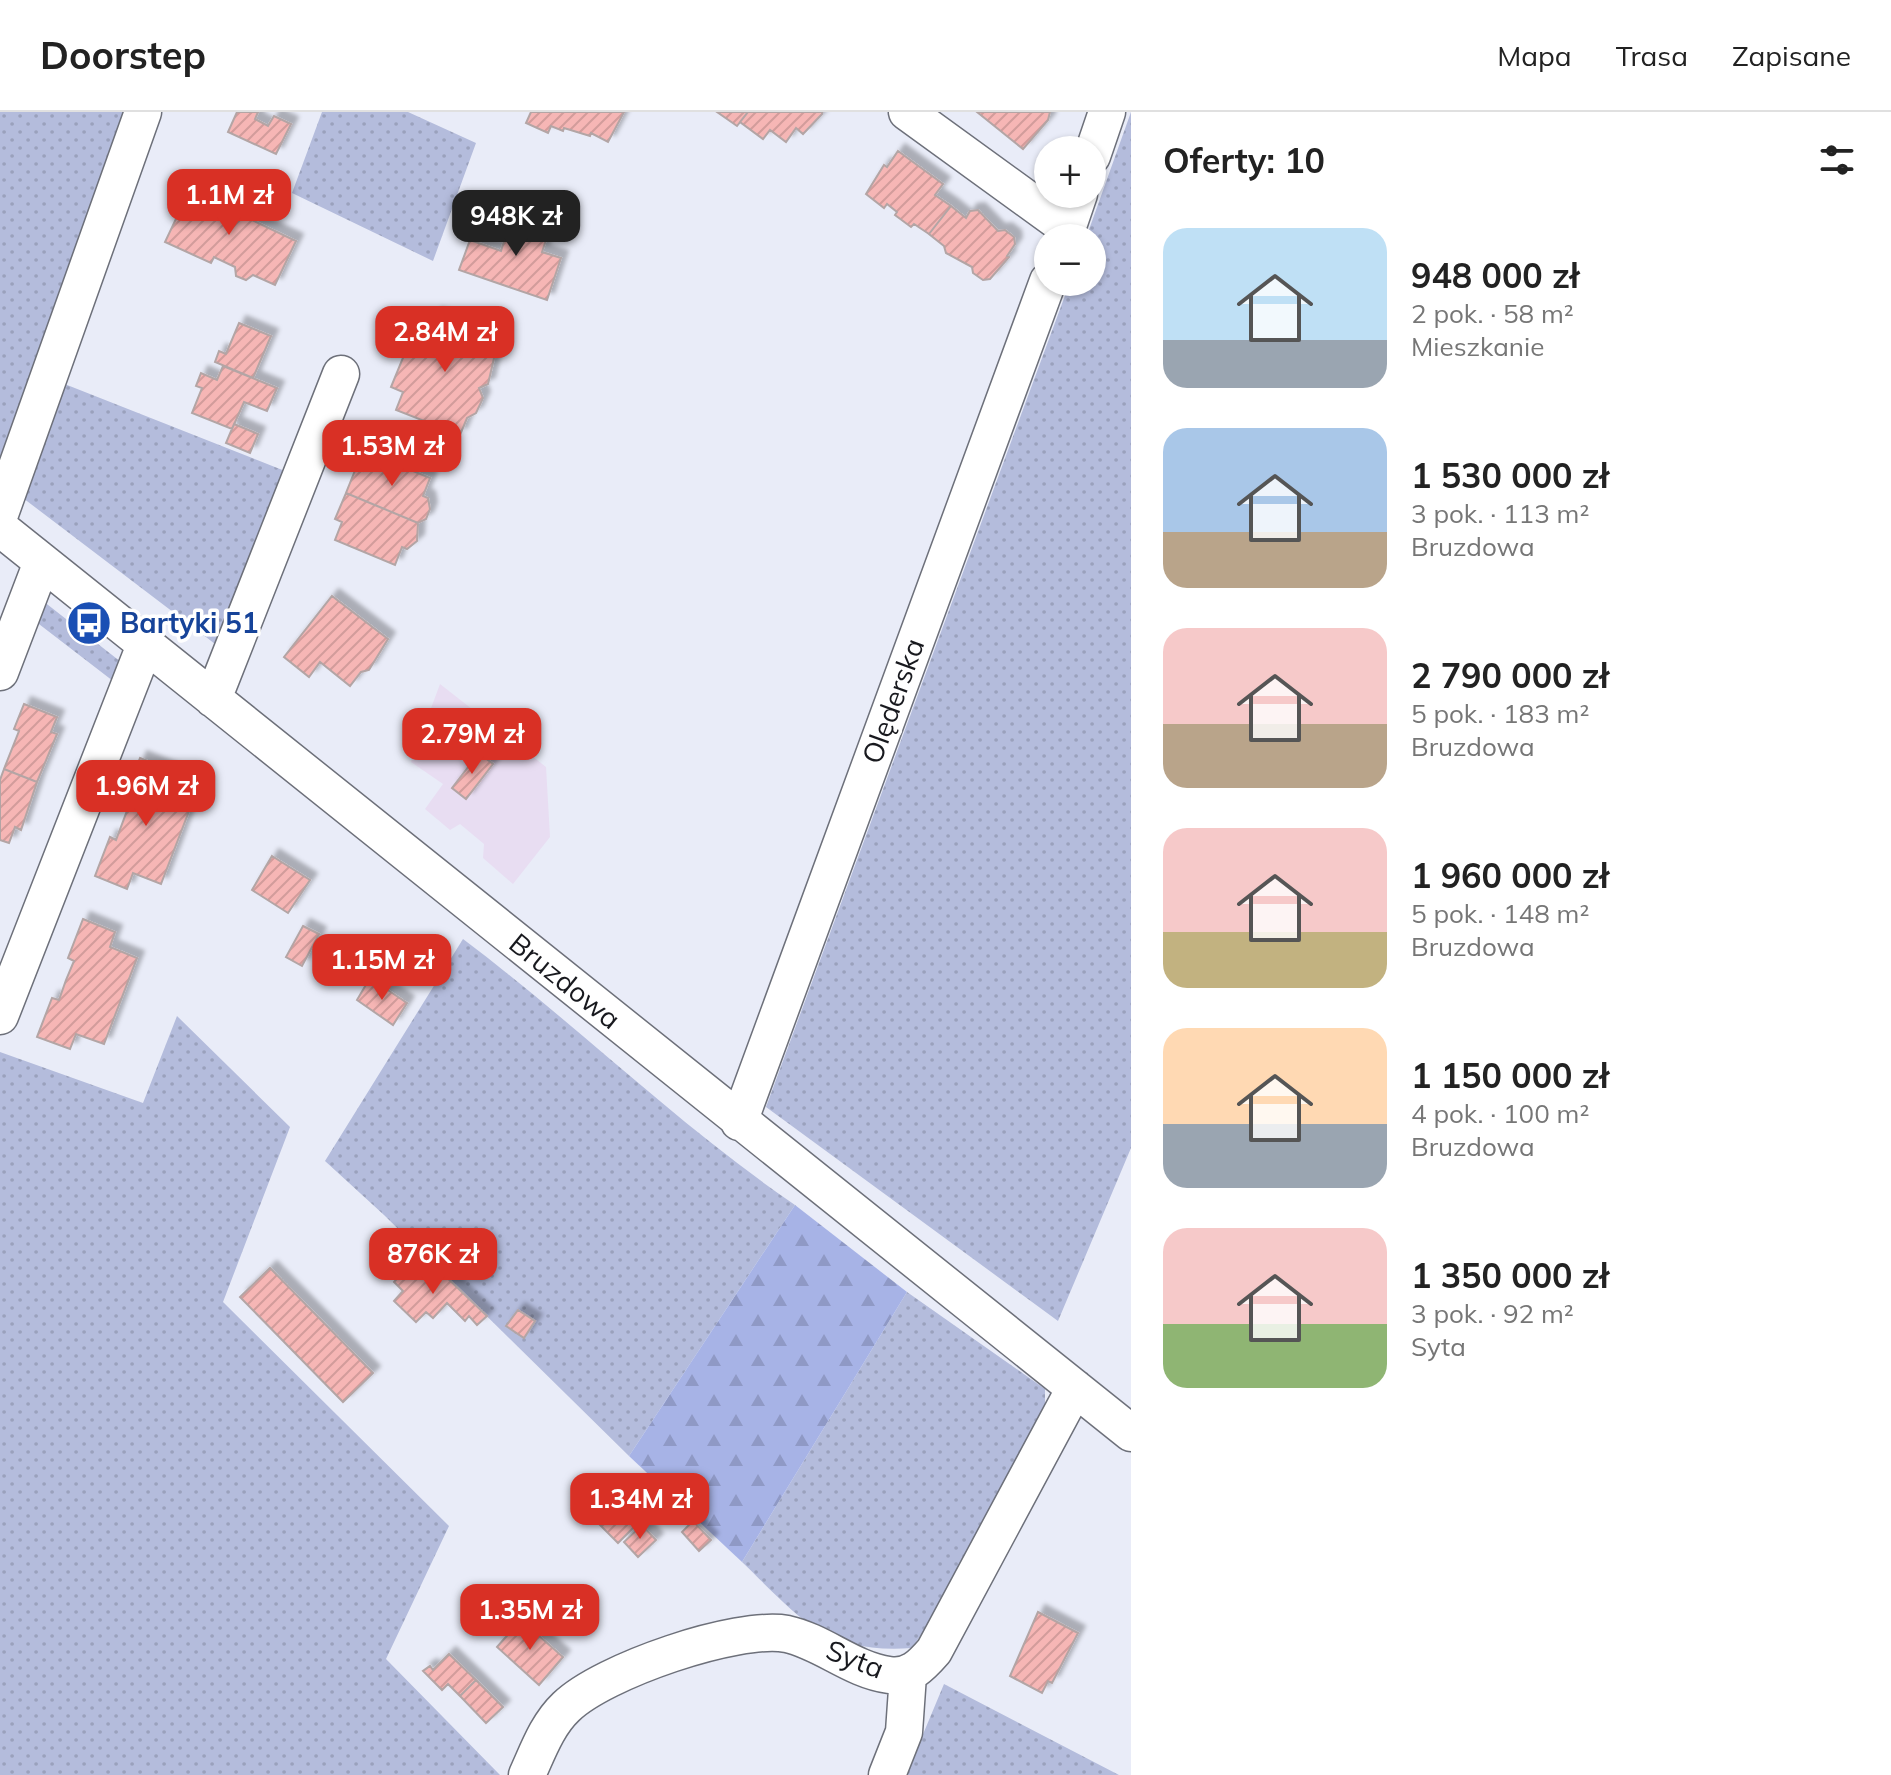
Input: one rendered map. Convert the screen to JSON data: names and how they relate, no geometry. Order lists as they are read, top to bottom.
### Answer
{
  "streets": {
    "street": ["Olęderska", "Bruzdowa", "Syta"]
  },
  "crossings": [
    ["Olęderska", "Bruzdowa"],
    ["Bruzdowa", "Syta"]
  ],
  "places": {
    "bus stop": ["Bartyki 51"]
  },
  "page": {
    "header": "Doorstep",
    "nav": ["Mapa", "Trasa", "Zapisane"],
    "heading": "Oferty: 10",
    "map_buttons": ["+", "−"],
    "price": [
      "1.1M zł",
      "948K zł",
      "2.84M zł",
      "1.53M zł",
      "2.79M zł",
      "1.96M zł",
      "1.15M zł",
      "876K zł",
      "1.34M zł",
      "1.35M zł"
    ],
    "list": [
      {
        "name": "948 000 zł",
        "note": "2 pok. · 58 m² · Mieszkanie"
      },
      {
        "name": "1 530 000 zł",
        "note": "3 pok. · 113 m² · Bruzdowa"
      },
      {
        "name": "2 790 000 zł",
        "note": "5 pok. · 183 m² · Bruzdowa"
      },
      {
        "name": "1 960 000 zł",
        "note": "5 pok. · 148 m² · Bruzdowa"
      },
      {
        "name": "1 150 000 zł",
        "note": "4 pok. · 100 m² · Bruzdowa"
      },
      {
        "name": "1 350 000 zł",
        "note": "3 pok. · 92 m² · Syta"
      }
    ]
  }
}
